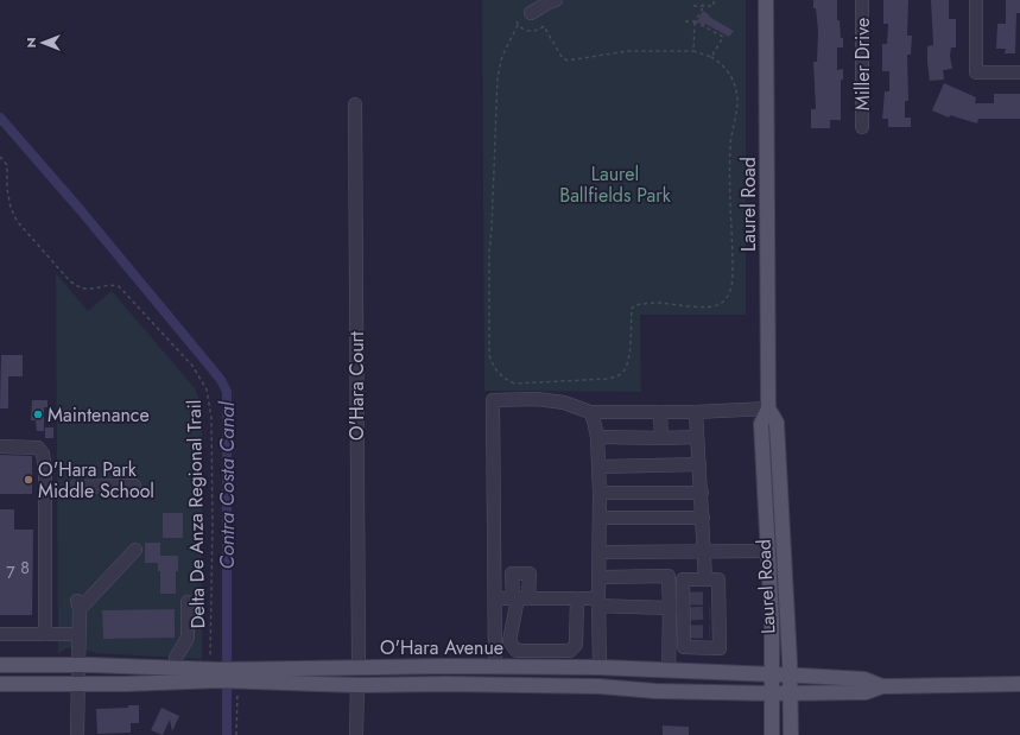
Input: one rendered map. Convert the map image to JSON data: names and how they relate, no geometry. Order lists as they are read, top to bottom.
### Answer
{
  "streets": {
    "main road": ["Laurel Road", "O'Hara Avenue"],
    "street": ["Miller Drive", "O'Hara Court"],
    "path": ["Delta De Anza Regional Trail"]
  },
  "crossings": [
    ["Laurel Road", "O'Hara Avenue"],
    ["O'Hara Court", "O'Hara Avenue"],
    ["Delta De Anza Regional Trail", "O'Hara Avenue"]
  ],
  "water": ["Contra Costa Canal"],
  "parks": ["Laurel Ballfields Park"],
  "places": ["Maintenance", "O'Hara Park Middle School"],
  "house_numbers": ["8", "7"],
  "north": "left"
}
